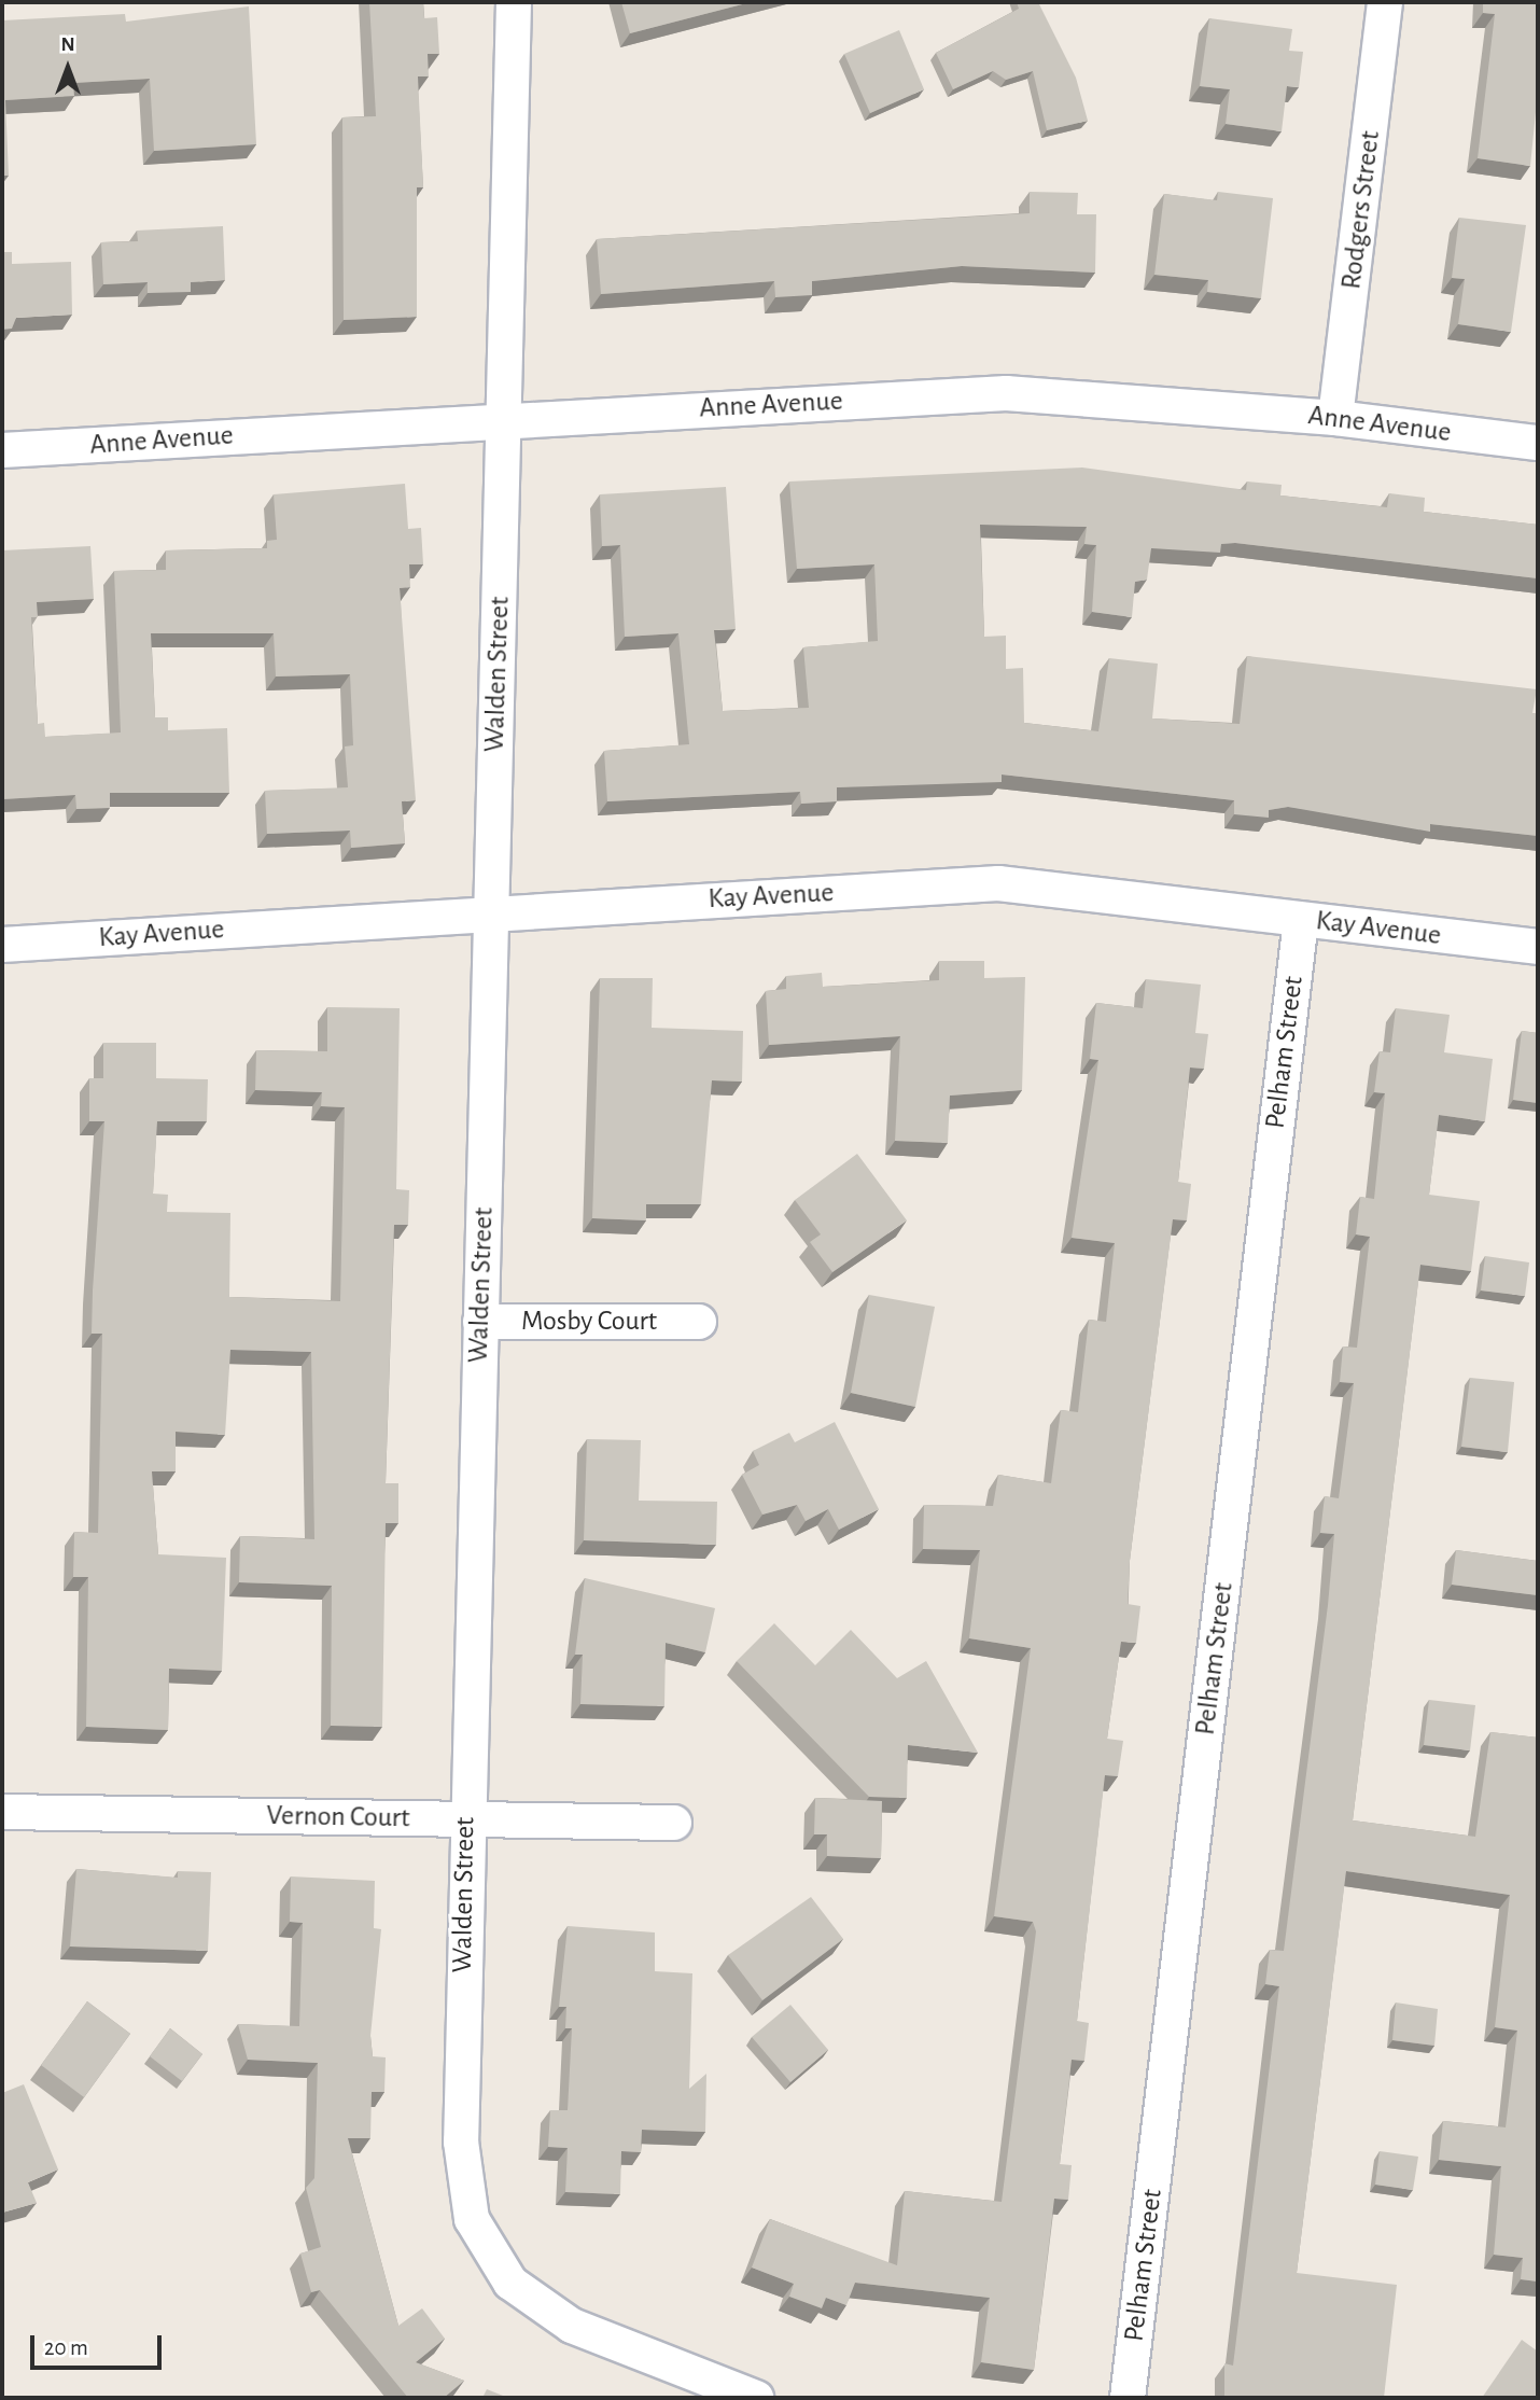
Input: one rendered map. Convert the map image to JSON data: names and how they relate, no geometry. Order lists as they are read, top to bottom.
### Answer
{
  "streets": {
    "street": [
      "Rodgers Street",
      "Anne Avenue",
      "Walden Street",
      "Kay Avenue",
      "Pelham Street",
      "Mosby Court",
      "Vernon Court"
    ]
  },
  "crossings": [
    ["Rodgers Street", "Anne Avenue"],
    ["Anne Avenue", "Walden Street"],
    ["Walden Street", "Kay Avenue"],
    ["Walden Street", "Mosby Court"],
    ["Walden Street", "Vernon Court"],
    ["Kay Avenue", "Pelham Street"]
  ],
  "scale_bar": "20 m",
  "north": "top"
}
